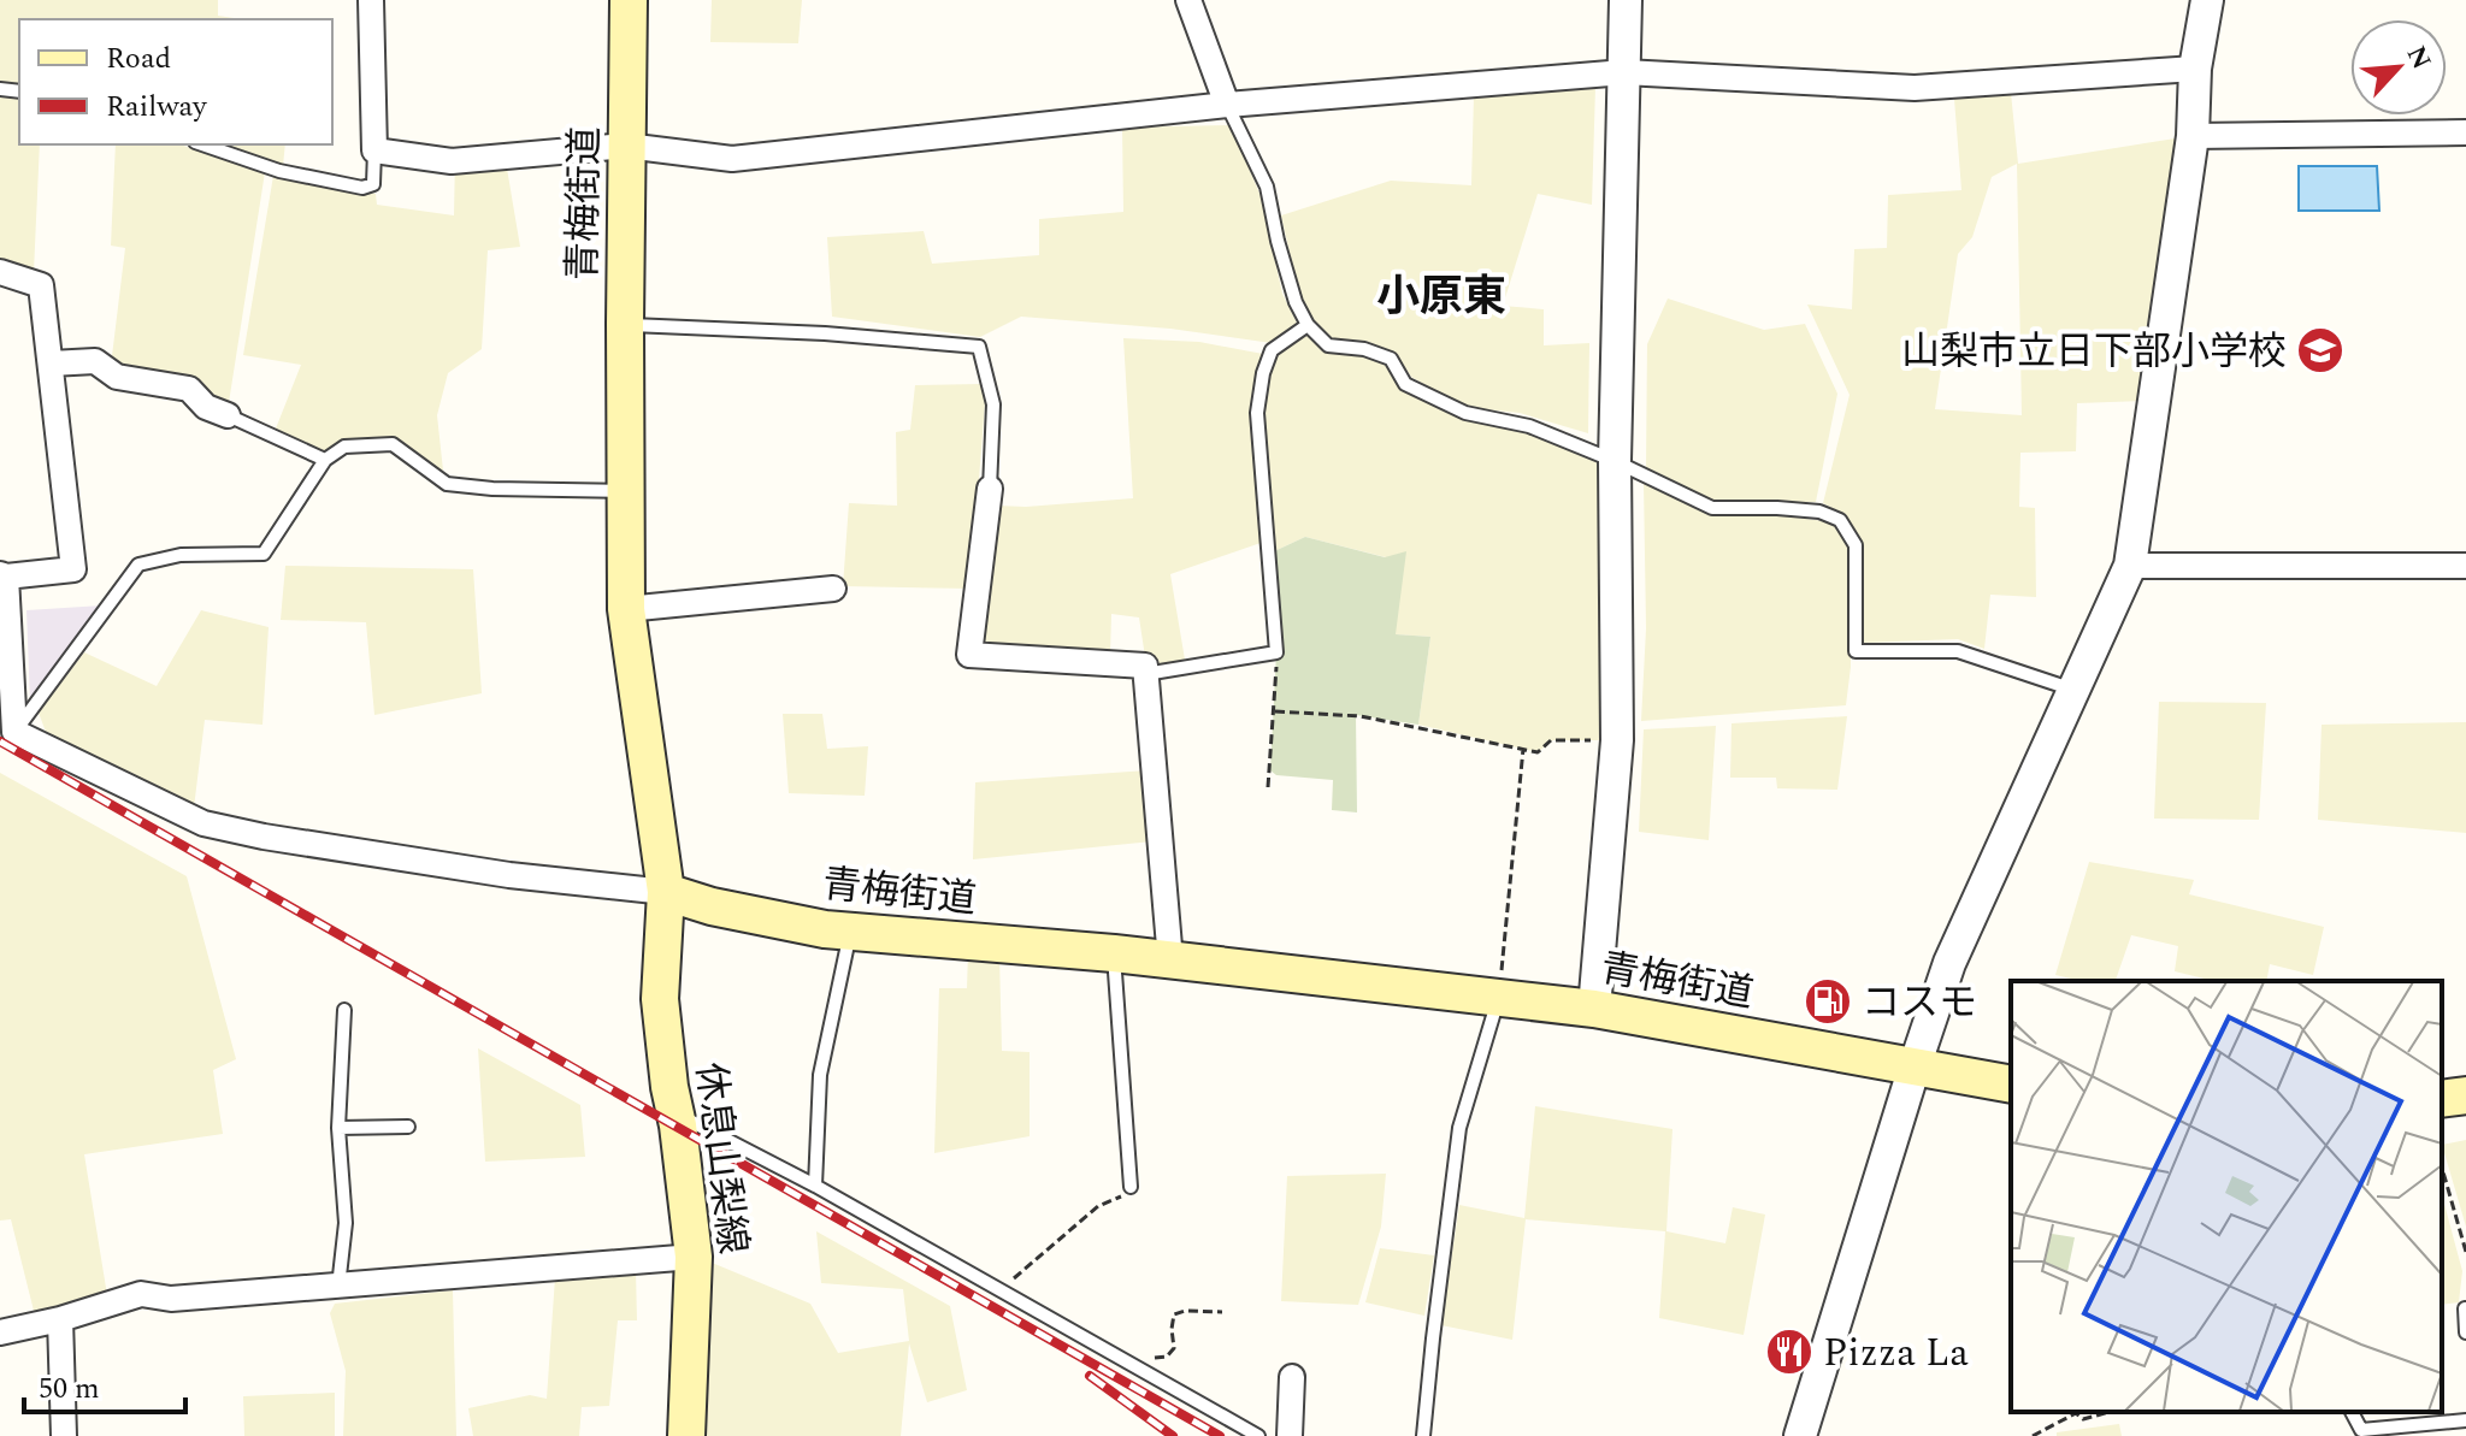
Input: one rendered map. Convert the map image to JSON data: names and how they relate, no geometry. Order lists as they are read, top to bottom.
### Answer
{
  "streets": {
    "main road": ["青梅街道", "休息山梨線"]
  },
  "crossings": [
    ["青梅街道", "休息山梨線"]
  ],
  "districts": ["小原東"],
  "places": {
    "school or university": ["山梨市立日下部小学校"],
    "fuel station": ["コスモ"],
    "restaurant": ["Pizza La"]
  },
  "legend": ["Road", "Railway"],
  "scale_bar": "50 m",
  "north": "top right"
}
